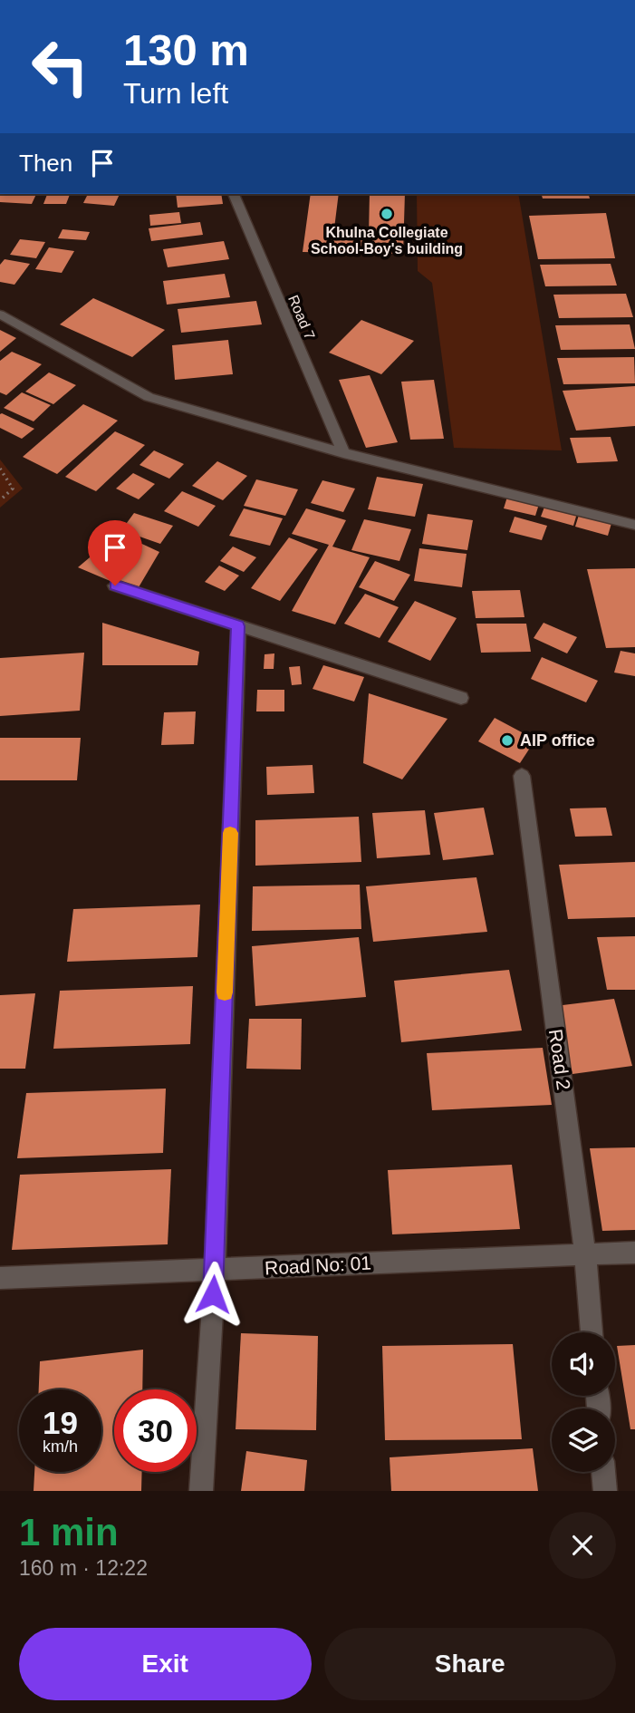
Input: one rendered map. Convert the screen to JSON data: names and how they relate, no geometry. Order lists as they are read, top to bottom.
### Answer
{
  "streets": {
    "street": ["Road 7", "Road 2", "Road No: 01"]
  },
  "crossings": [
    ["Road 2", "Road No: 01"]
  ],
  "places": ["Khulna Collegiate School-Boy's building", "AIP office"],
  "page": {
    "turn": ["130 m", "Turn left"],
    "then": "Then",
    "speed": "19 km/h",
    "limit": "30",
    "heading": ["1 min", "160 m · 12:22"],
    "buttons": ["Exit", "Share"]
  }
}
